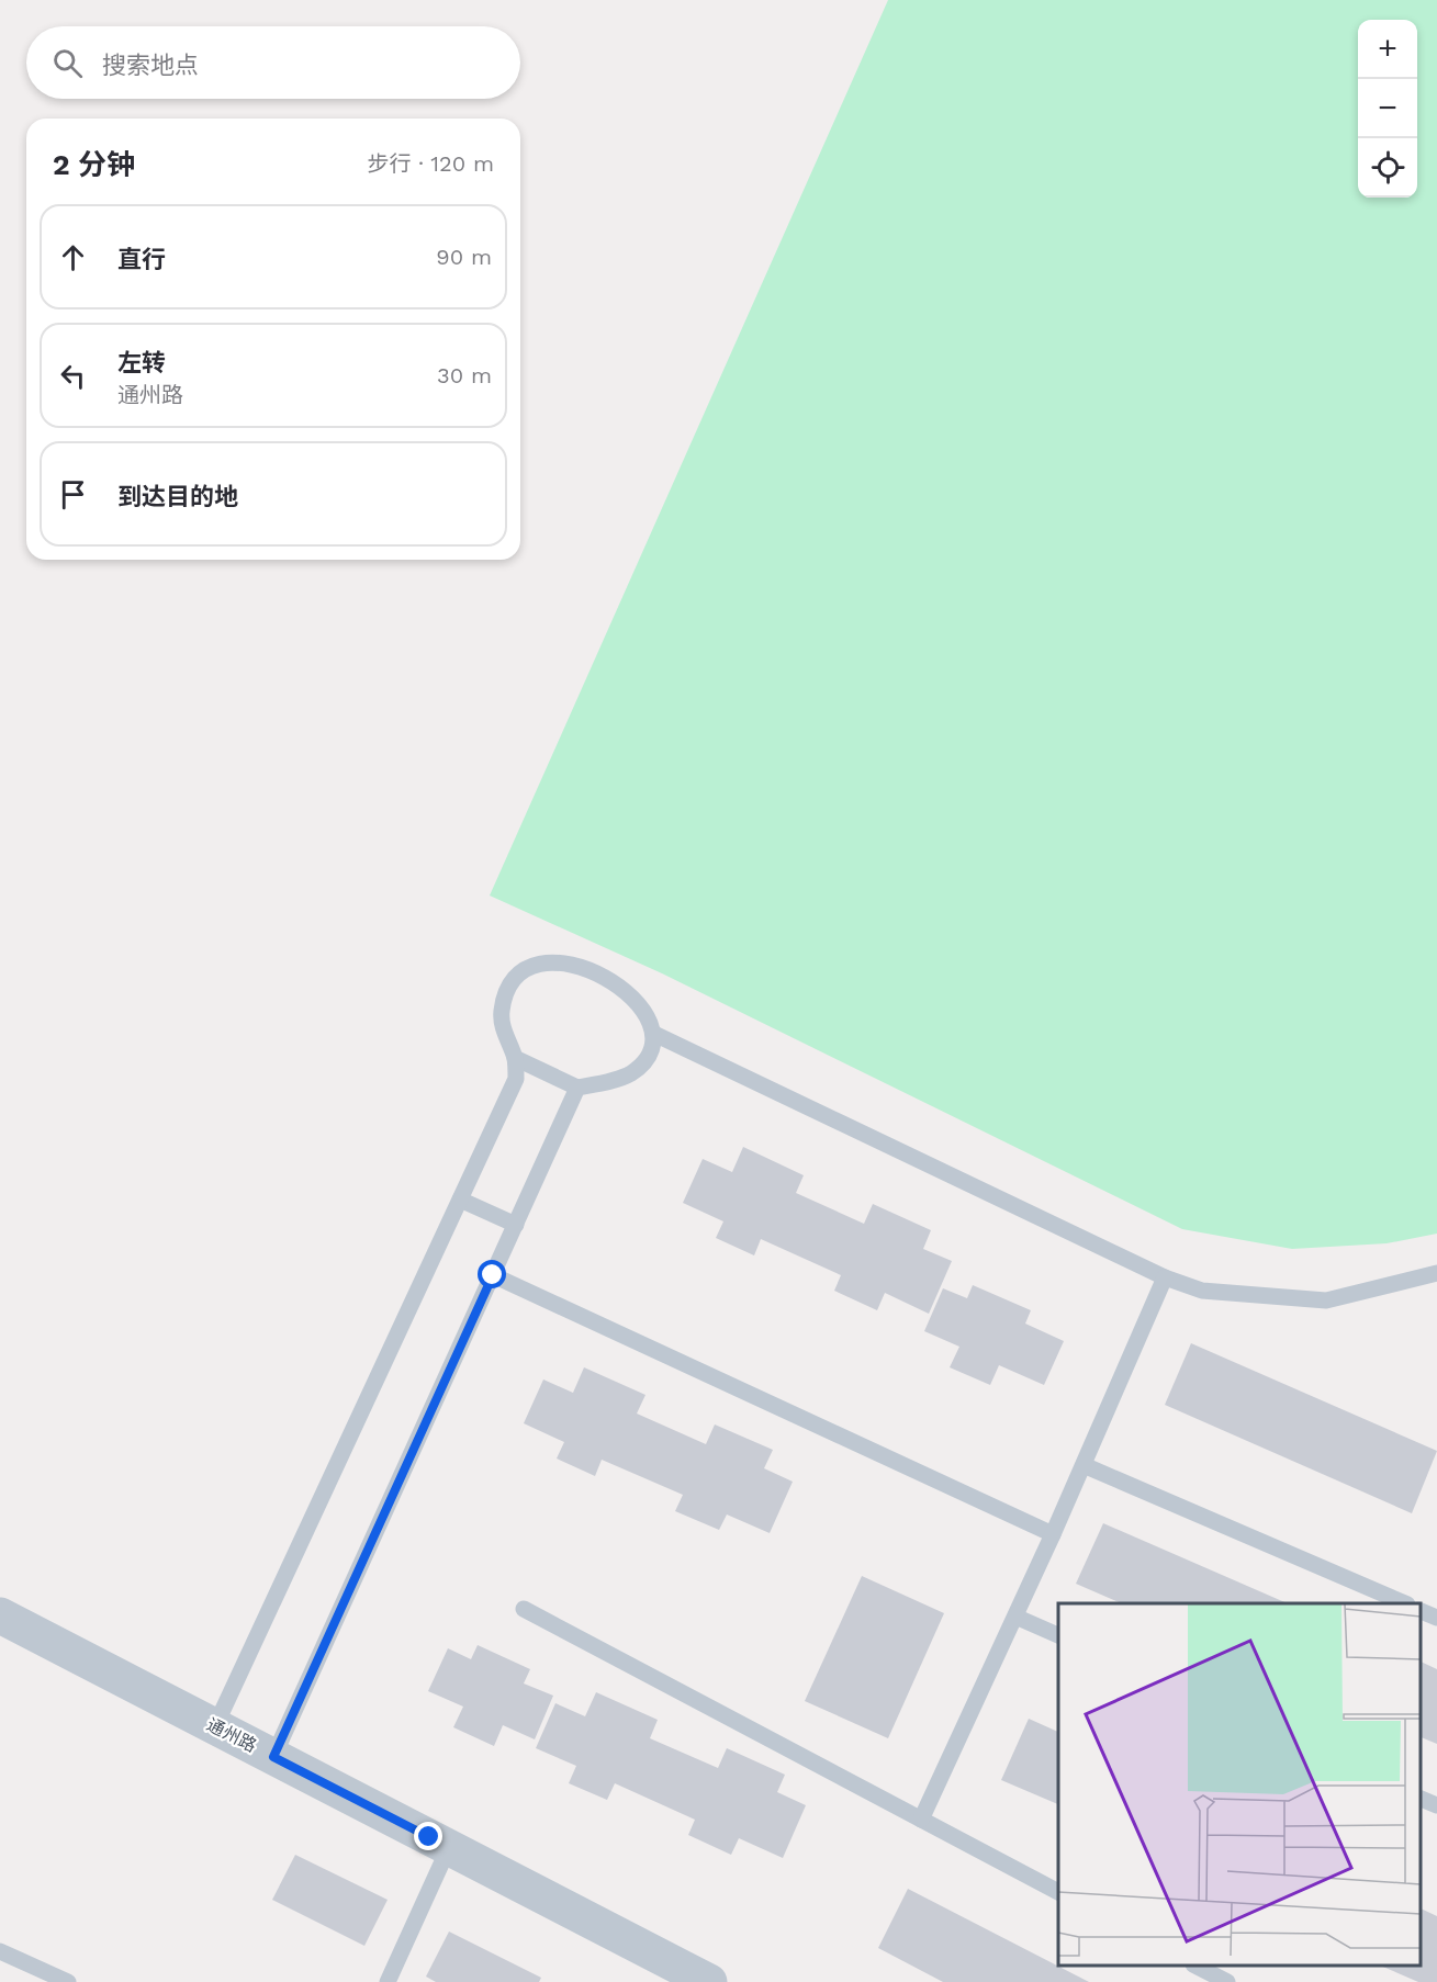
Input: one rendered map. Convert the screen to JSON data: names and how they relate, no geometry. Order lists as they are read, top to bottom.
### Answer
{
  "streets": {
    "street": ["通州路"]
  },
  "page": {
    "map_buttons": ["+", "−"],
    "search": "搜索地点",
    "heading": ["2 分钟", "步行 · 120 m"],
    "list": [
      ["直行", "90 m"],
      ["左转", "通州路", "30 m"],
      "到达目的地"
    ]
  }
}
